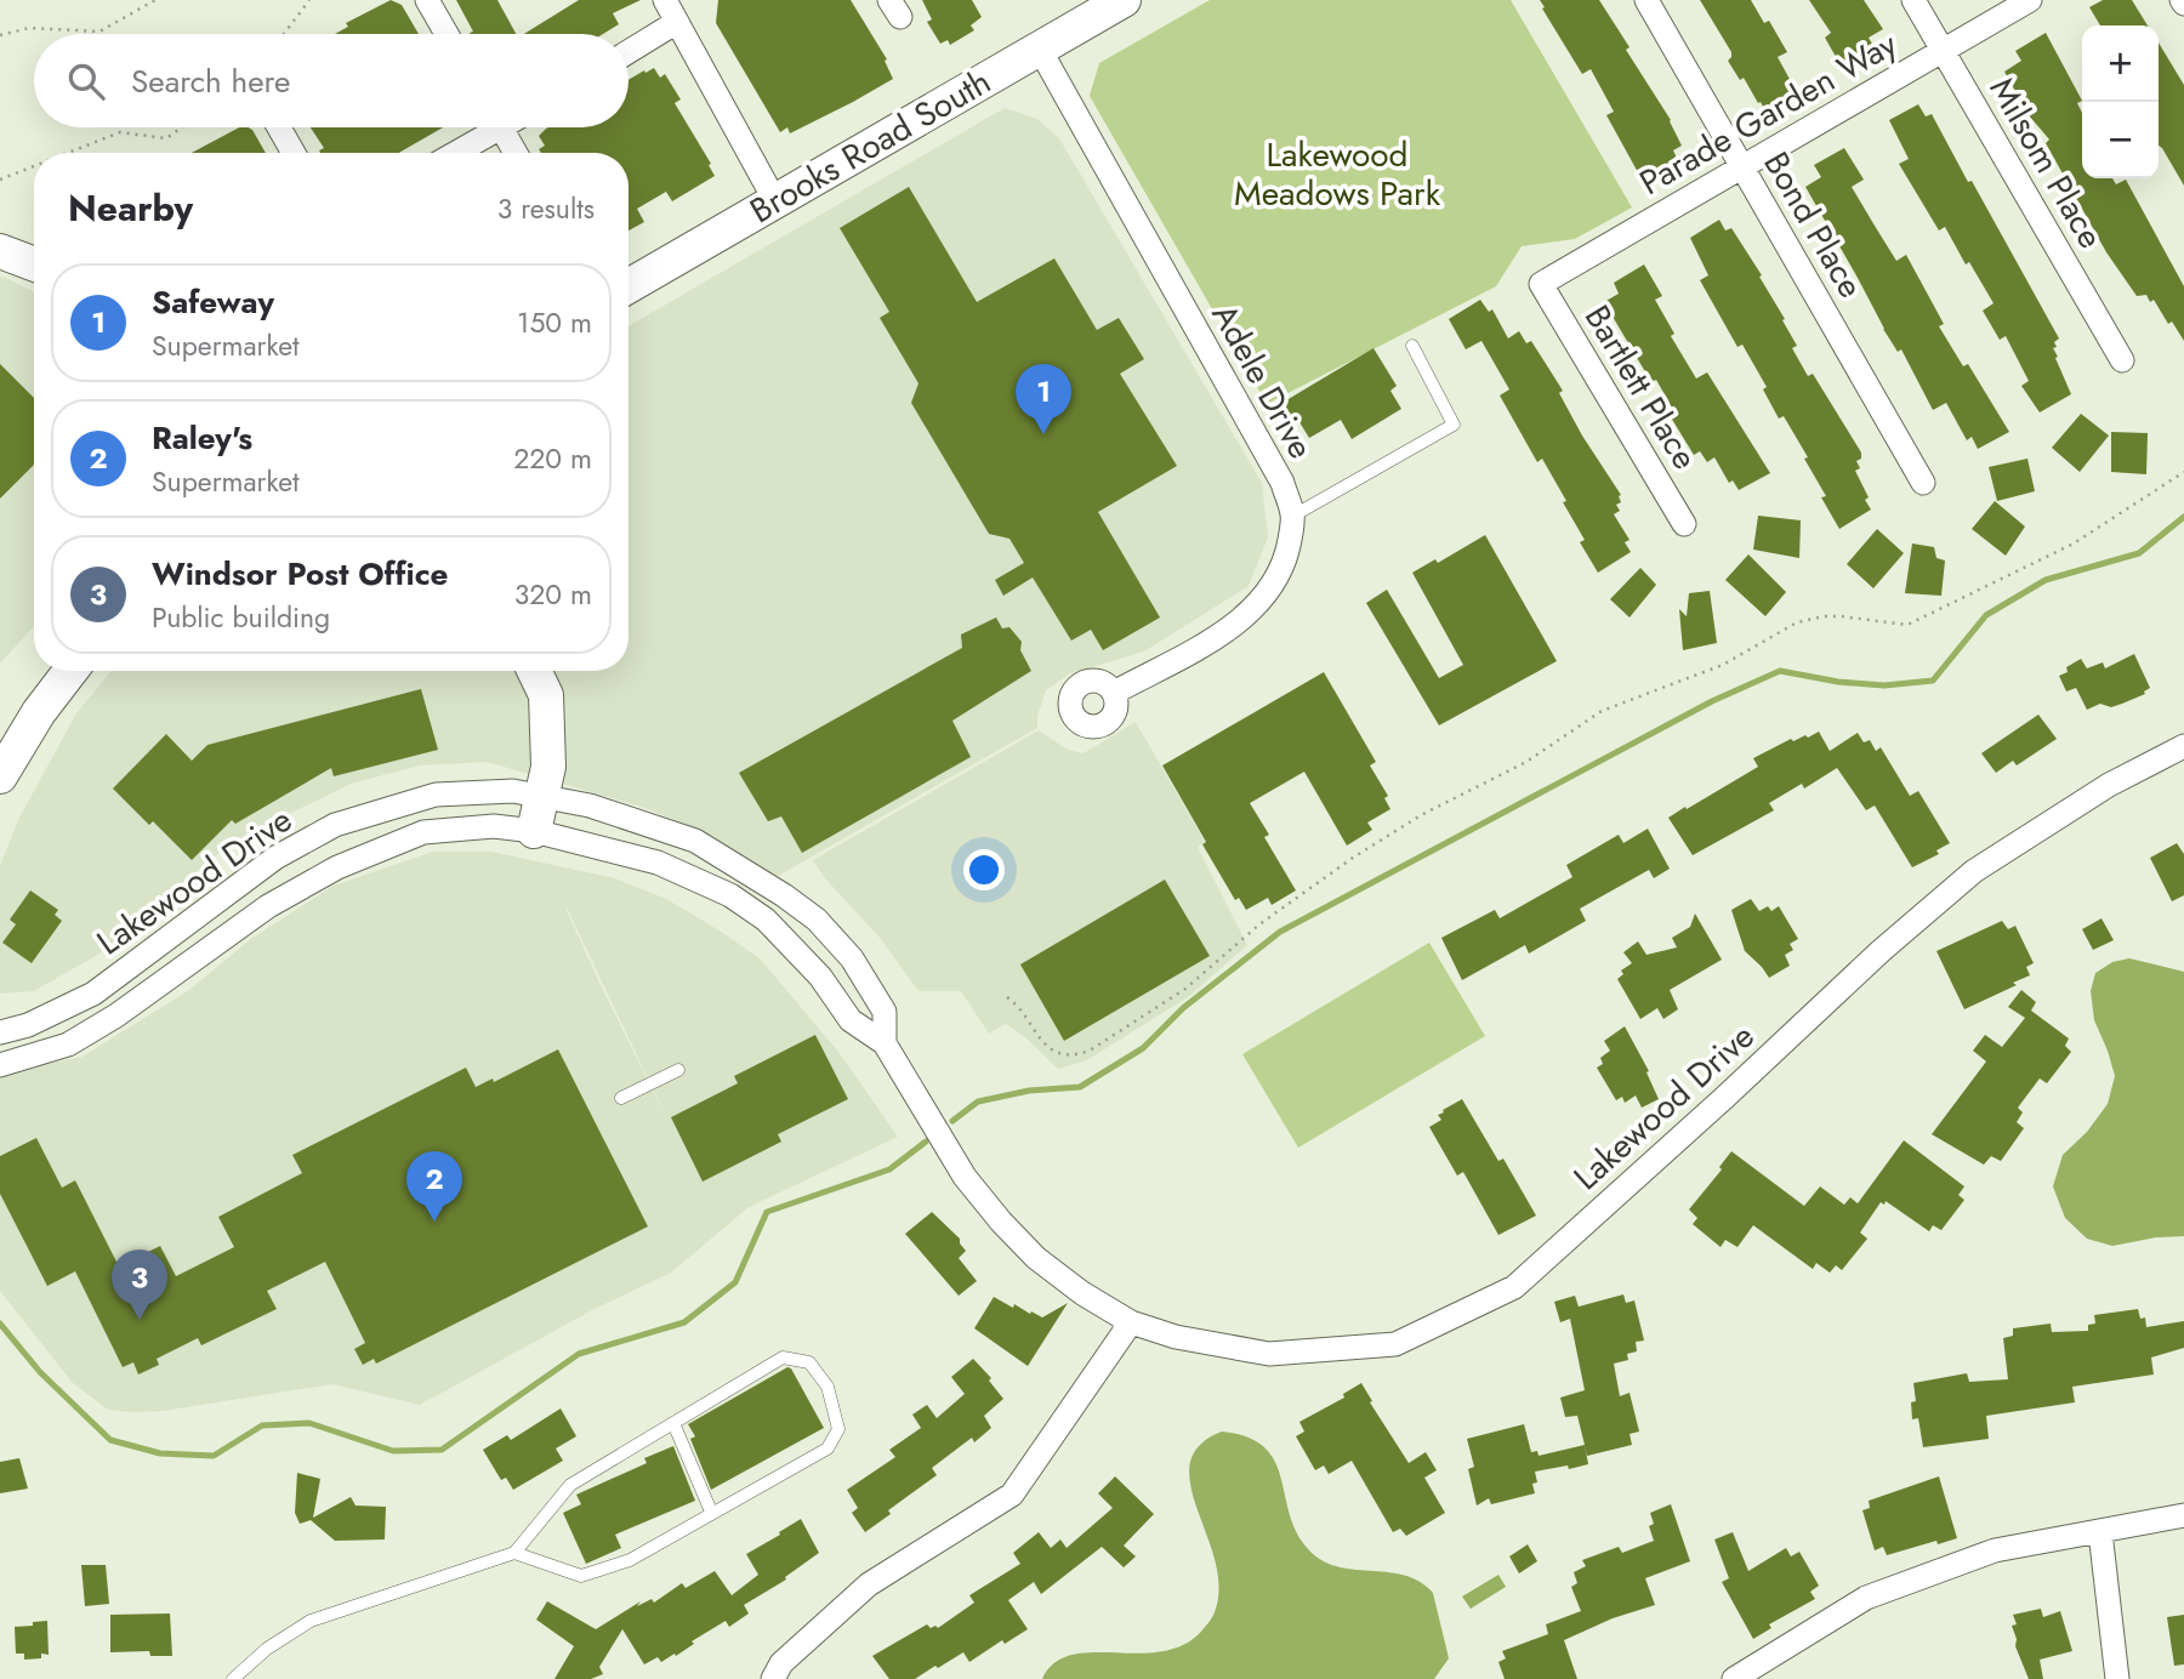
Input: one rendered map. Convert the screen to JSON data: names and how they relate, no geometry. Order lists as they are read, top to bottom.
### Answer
{
  "streets": {
    "street": [
      "Parade Garden Way",
      "Brooks Road South",
      "Milsom Place",
      "Bond Place",
      "Adele Drive",
      "Bartlett Place",
      "Lakewood Drive"
    ]
  },
  "crossings": [
    ["Parade Garden Way", "Milsom Place"],
    ["Parade Garden Way", "Bond Place"],
    ["Parade Garden Way", "Bartlett Place"],
    ["Brooks Road South", "Adele Drive"]
  ],
  "parks": ["Lakewood Meadows Park"],
  "page": {
    "map_buttons": ["+", "−"],
    "search": "Search here",
    "heading": ["Nearby", "3 results"],
    "list": [
      {
        "mark": "1",
        "name": "Safeway",
        "note": "Supermarket",
        "value": "150 m"
      },
      {
        "mark": "2",
        "name": "Raley's",
        "note": "Supermarket",
        "value": "220 m"
      },
      {
        "mark": "3",
        "name": "Windsor Post Office",
        "note": "Public building",
        "value": "320 m"
      }
    ],
    "pins": ["1", "2", "3"]
  }
}
